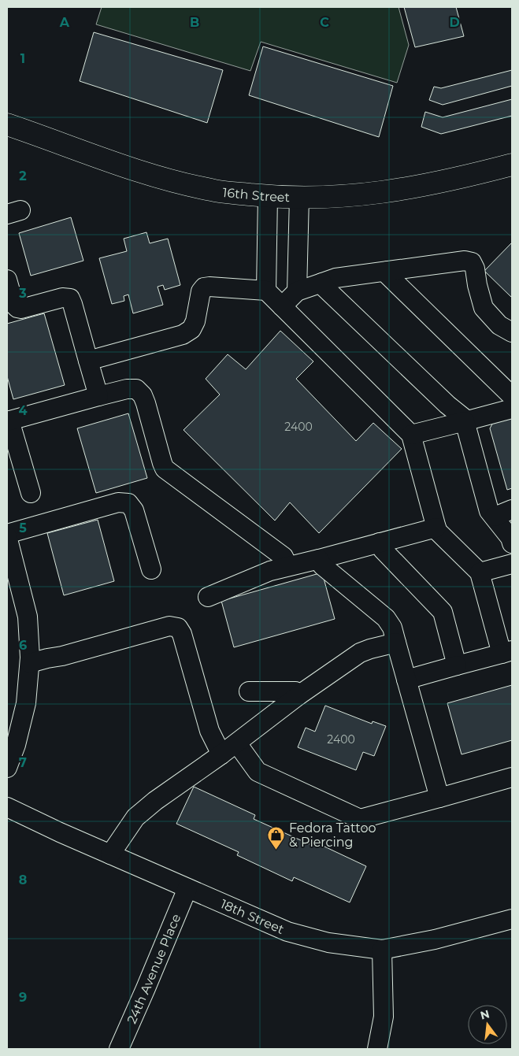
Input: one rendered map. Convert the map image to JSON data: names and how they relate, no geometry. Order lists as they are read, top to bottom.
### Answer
{
  "streets": {
    "main road": ["16th Street"],
    "street": ["18th Street", "24th Avenue Place"]
  },
  "crossings": [
    ["18th Street", "24th Avenue Place"]
  ],
  "places": {
    "shop": ["Fedora Tattoo & Piercing"]
  },
  "house_numbers": ["2400", "2400"],
  "north": "top",
  "grid": {
    "columns": [
      "A",
      "B",
      "C",
      "D"
    ],
    "rows": [
      "1",
      "2",
      "3",
      "4",
      "5",
      "6",
      "7",
      "8",
      "9"
    ]
  }
}
